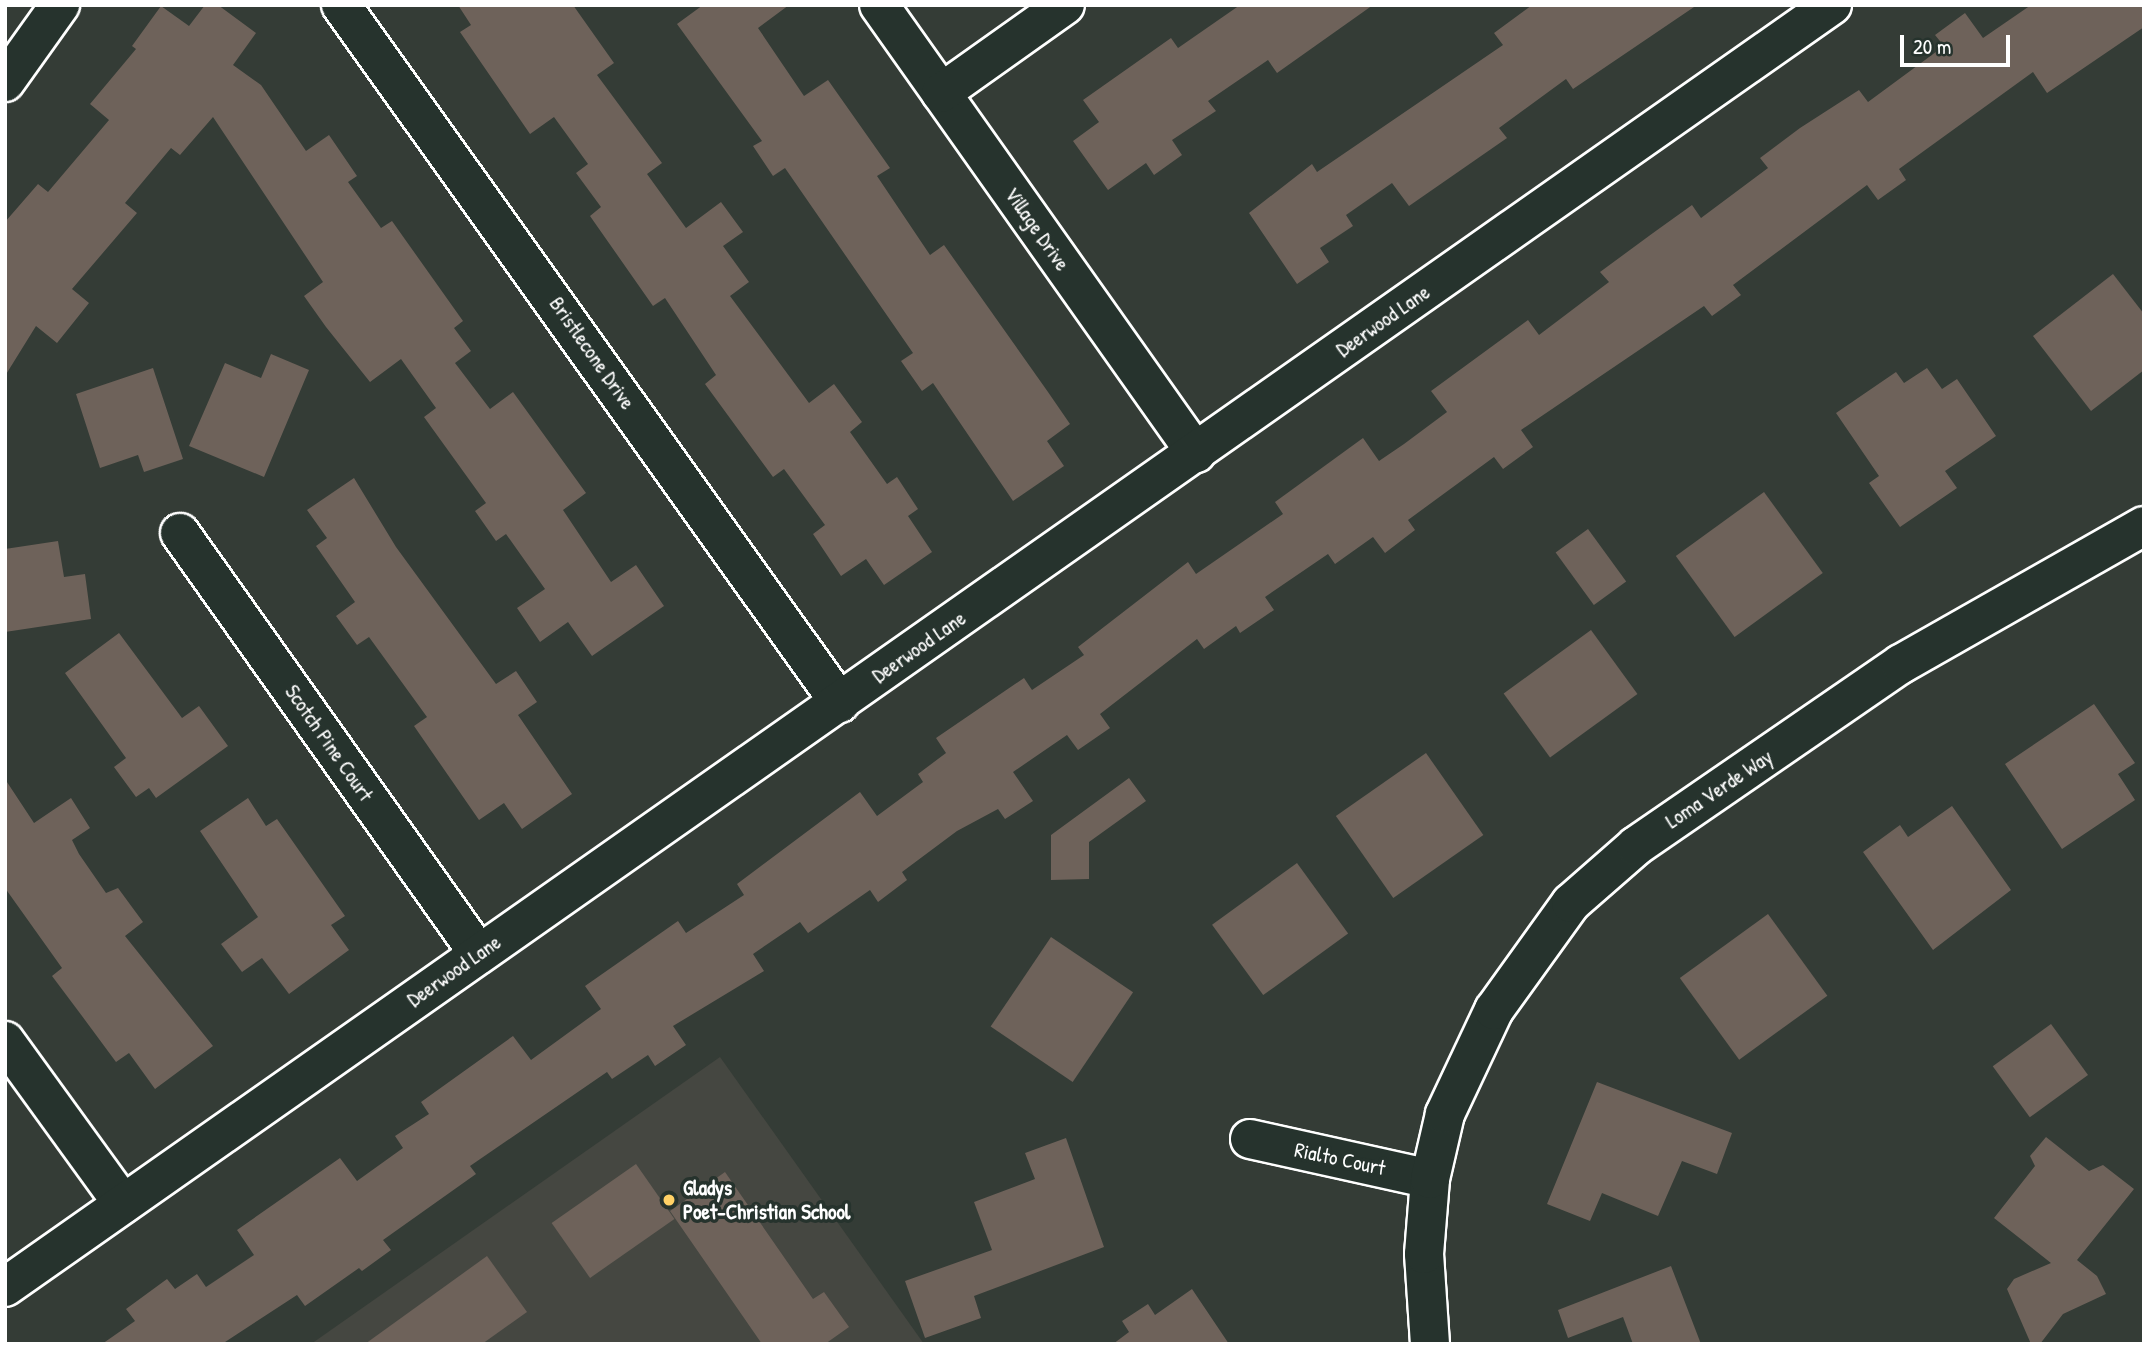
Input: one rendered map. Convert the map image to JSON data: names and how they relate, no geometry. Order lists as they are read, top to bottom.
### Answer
{
  "streets": {
    "street": [
      "Village Drive",
      "Deerwood Lane",
      "Bristlecone Drive",
      "Scotch Pine Court",
      "Loma Verde Way",
      "Rialto Court"
    ]
  },
  "crossings": [
    ["Village Drive", "Deerwood Lane"],
    ["Deerwood Lane", "Bristlecone Drive"],
    ["Deerwood Lane", "Scotch Pine Court"],
    ["Loma Verde Way", "Rialto Court"]
  ],
  "places": ["Gladys Poet-Christian School"],
  "scale_bar": "20 m"
}
